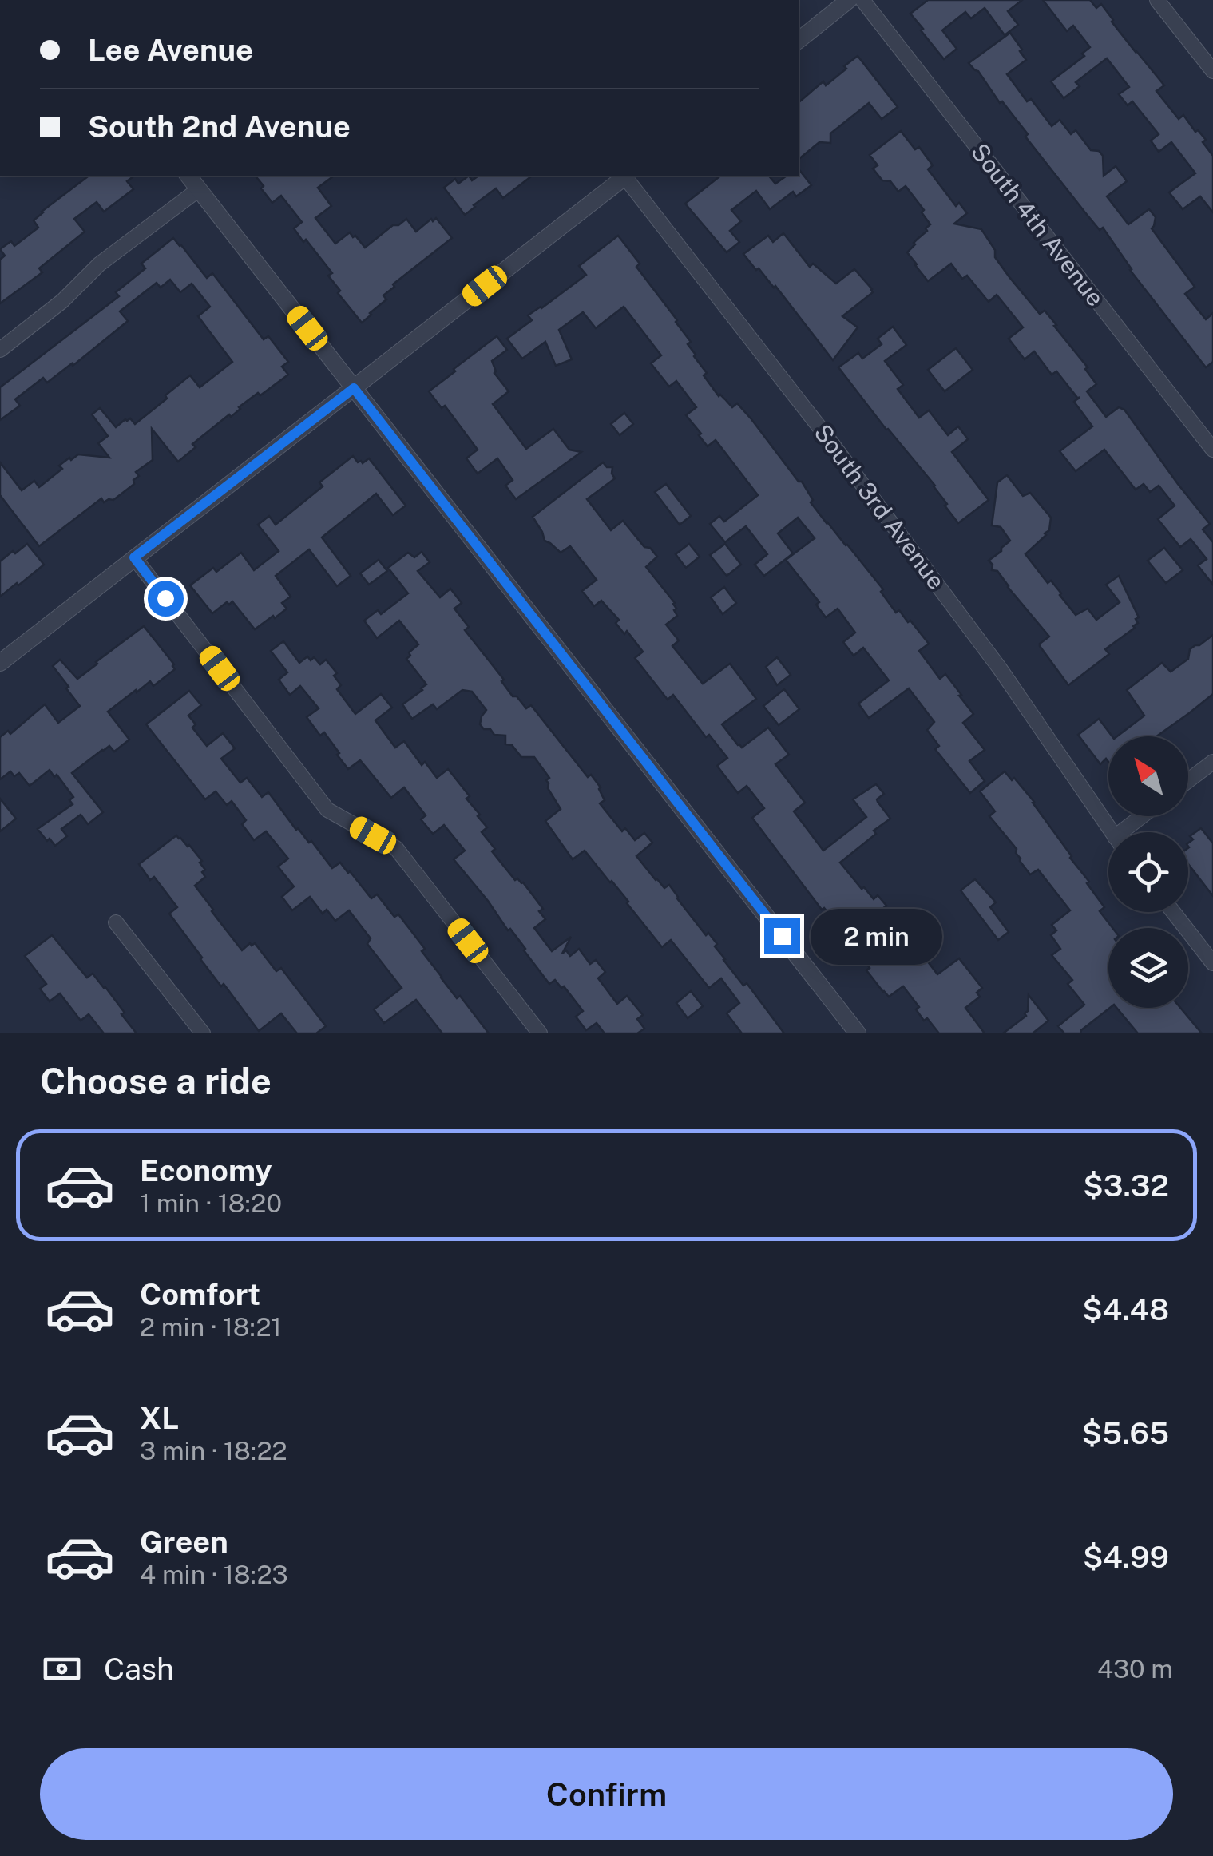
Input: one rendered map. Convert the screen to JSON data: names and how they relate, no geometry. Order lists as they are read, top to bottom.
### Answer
{
  "streets": {
    "street": ["South 4th Avenue", "South 3rd Avenue"]
  },
  "north": "top left",
  "page": {
    "banner": ["Lee Avenue", "South 2nd Avenue"],
    "bubble": "2 min",
    "heading": "Choose a ride",
    "list": [
      {
        "name": "Economy",
        "note": "1 min · 18:20",
        "value": "$3.32"
      },
      {
        "name": "Comfort",
        "note": "2 min · 18:21",
        "value": "$4.48"
      },
      {
        "name": "XL",
        "note": "3 min · 18:22",
        "value": "$5.65"
      },
      {
        "name": "Green",
        "note": "4 min · 18:23",
        "value": "$4.99"
      }
    ],
    "pay": ["Cash", "430 m"],
    "buttons": "Confirm"
  }
}
